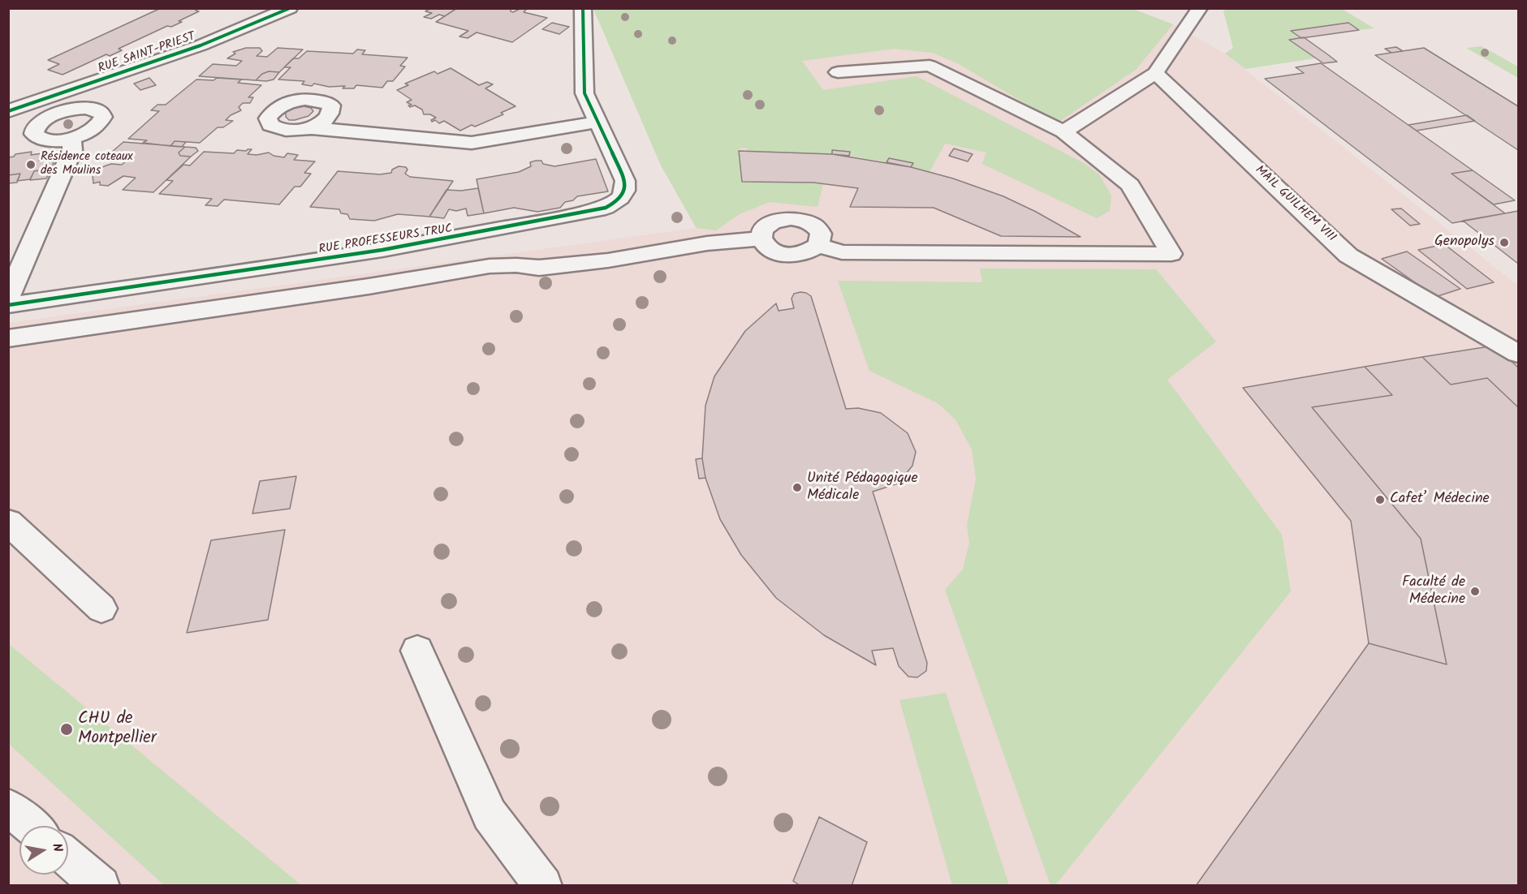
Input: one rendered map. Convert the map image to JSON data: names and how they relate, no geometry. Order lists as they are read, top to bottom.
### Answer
{
  "streets": {
    "street": ["RUE SAINT-PRIEST", "MAIL GUILHEM VIII", "RUE PROFESSEURS TRUC"]
  },
  "places": [
    "Résidence coteaux des Moulins",
    "Genopolys",
    "Unité Pédagogique Médicale",
    "Cafet’ Médecine",
    "Faculté de Médecine",
    "CHU de Montpellier"
  ],
  "north": "right"
}
